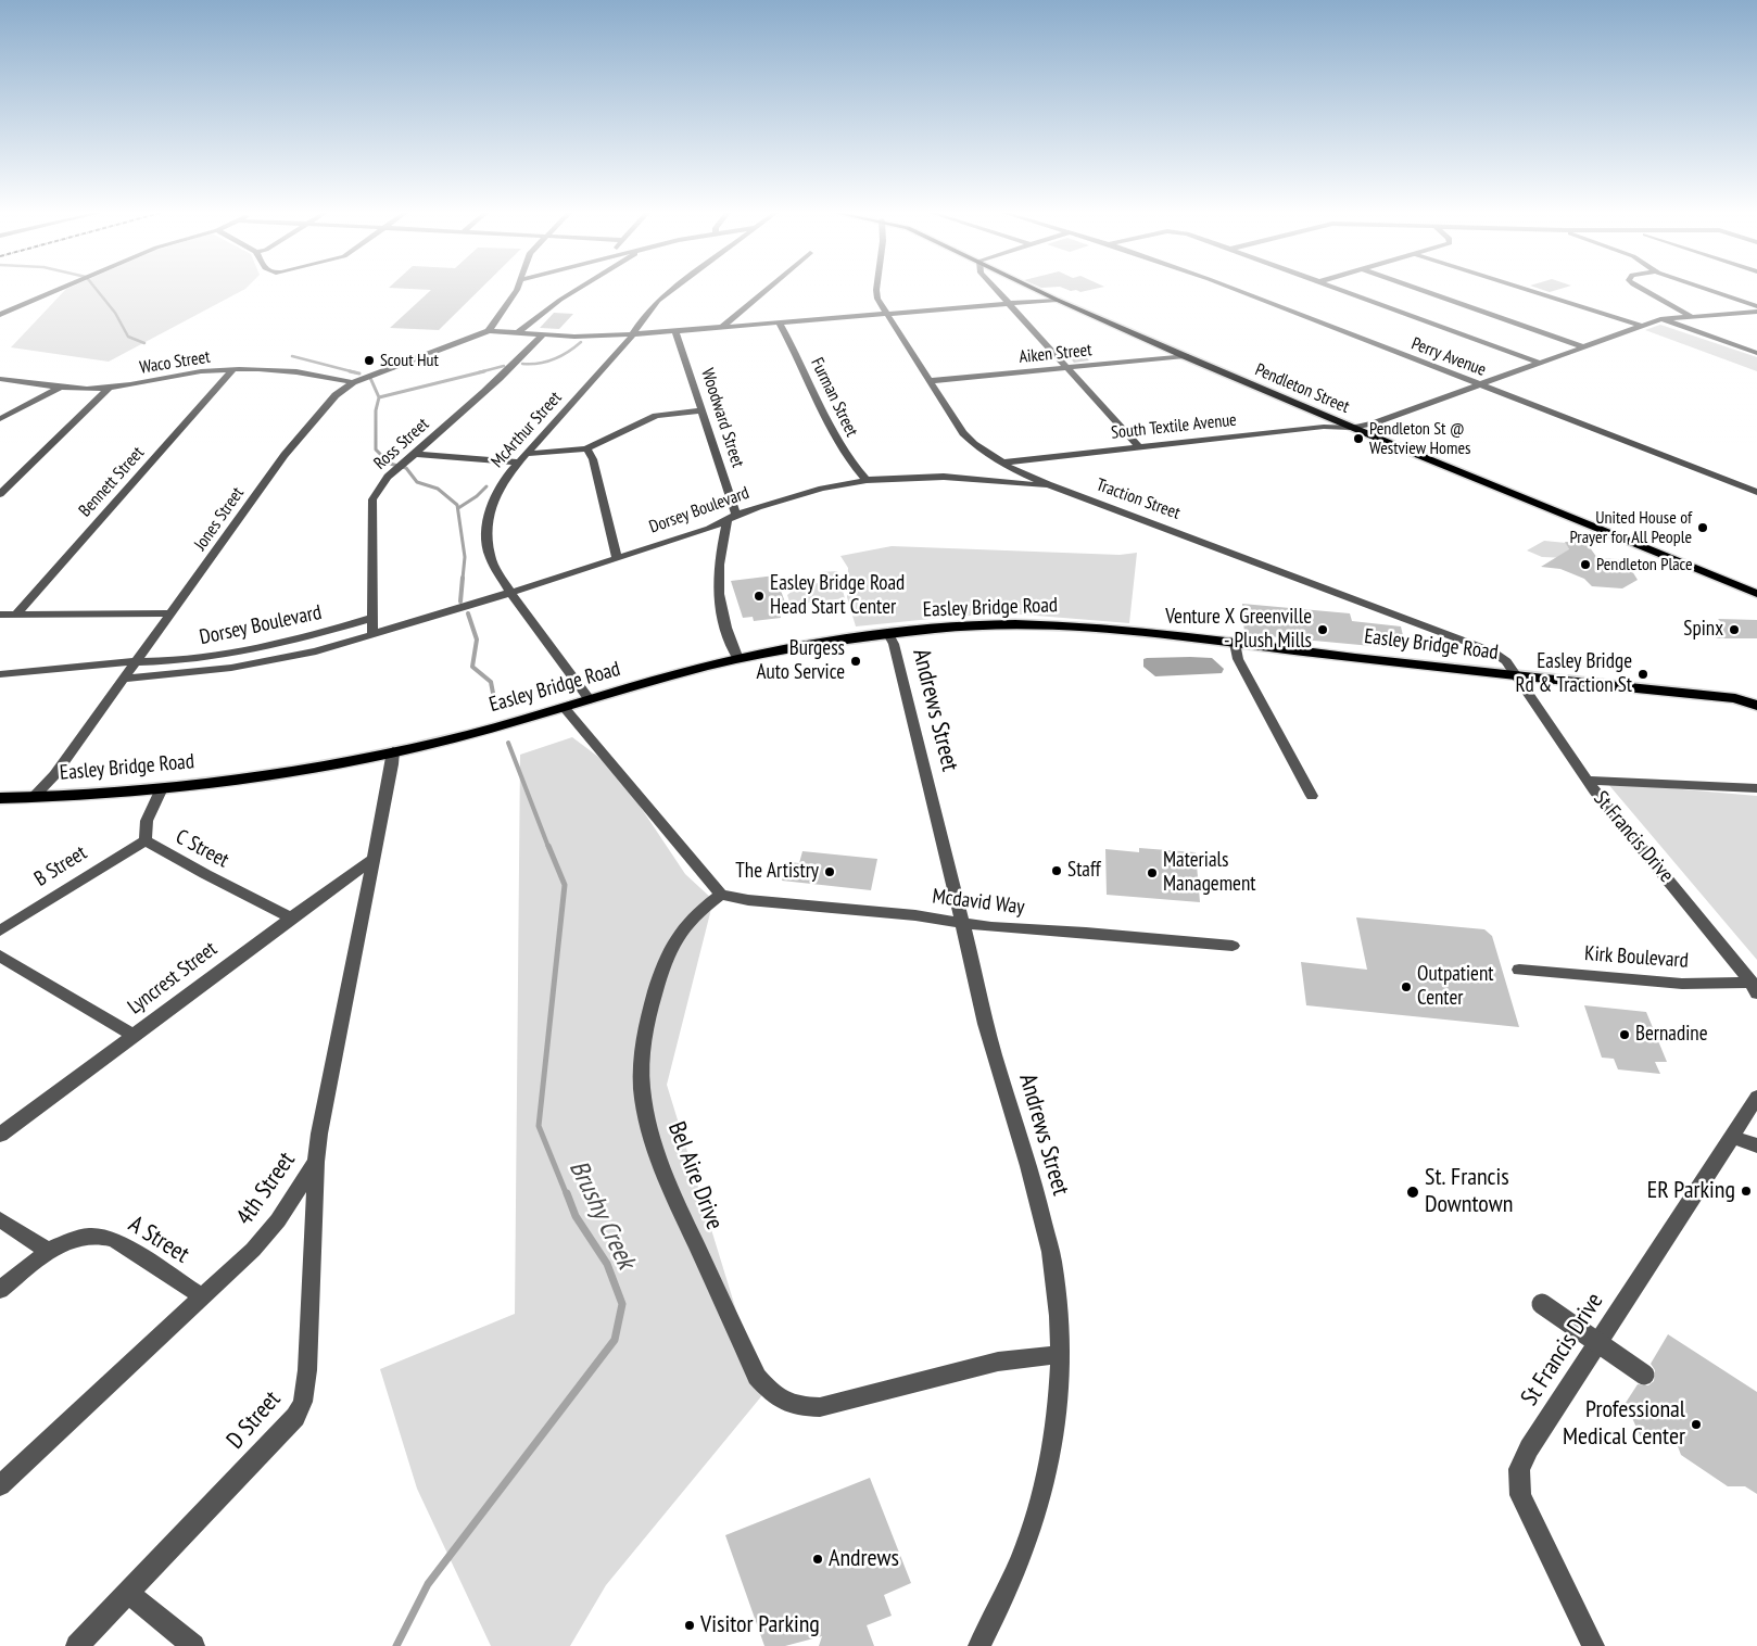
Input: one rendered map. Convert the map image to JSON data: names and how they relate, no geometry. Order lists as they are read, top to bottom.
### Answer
{
  "streets": {
    "highway": ["Easley Bridge Road"],
    "main road": ["Pendleton Street"],
    "street": [
      "Aiken Street",
      "Perry Avenue",
      "Waco Street",
      "Furman Street",
      "Woodward Street",
      "South Textile Avenue",
      "McArthur Street",
      "Ross Street",
      "Bennett Street",
      "Traction Street",
      "Dorsey Boulevard",
      "Jones Street",
      "Andrews Street",
      "St Francis Drive",
      "C Street",
      "B Street",
      "Mcdavid Way",
      "Kirk Boulevard",
      "Lyncrest Street",
      "Bel Aire Drive",
      "4th Street",
      "A Street",
      "D Street"
    ]
  },
  "crossings": [
    ["Aiken Street", "Pendleton Street"],
    ["Aiken Street", "Traction Street"],
    ["Perry Avenue", "South Textile Avenue"],
    ["Waco Street", "Bennett Street"],
    ["Waco Street", "Jones Street"],
    ["Pendleton Street", "South Textile Avenue"],
    ["Furman Street", "Dorsey Boulevard"],
    ["Woodward Street", "Dorsey Boulevard"],
    ["South Textile Avenue", "Traction Street"],
    ["McArthur Street", "Dorsey Boulevard"],
    ["McArthur Street", "Easley Bridge Road"],
    ["Ross Street", "Dorsey Boulevard"],
    ["Traction Street", "Dorsey Boulevard"],
    ["Traction Street", "Easley Bridge Road"],
    ["Traction Street", "St Francis Drive"],
    ["Dorsey Boulevard", "Jones Street"],
    ["Jones Street", "Easley Bridge Road"],
    ["Easley Bridge Road", "Andrews Street"],
    ["Easley Bridge Road", "St Francis Drive"],
    ["Easley Bridge Road", "C Street"],
    ["Easley Bridge Road", "4th Street"],
    ["Andrews Street", "Mcdavid Way"],
    ["Andrews Street", "Bel Aire Drive"],
    ["St Francis Drive", "Kirk Boulevard"],
    ["C Street", "B Street"],
    ["C Street", "Lyncrest Street"],
    ["Mcdavid Way", "Bel Aire Drive"],
    ["Lyncrest Street", "4th Street"],
    ["4th Street", "A Street"],
    ["4th Street", "D Street"]
  ],
  "water": ["Brushy Creek"],
  "places": [
    "Scout Hut",
    "Pendleton St @ Westview Homes",
    "United House of Prayer for All People",
    "Pendleton Place",
    "Easley Bridge Road Head Start Center",
    "Venture X Greenville - Plush Mills",
    "Spinx",
    "Burgess Auto Service",
    "Easley Bridge Rd & Traction St",
    "Staff",
    "The Artistry",
    "Materials Management",
    "Outpatient Center",
    "Bernadine",
    "ER Parking",
    "St. Francis Downtown",
    "Professional Medical Center",
    "Andrews",
    "Visitor Parking"
  ]
}
